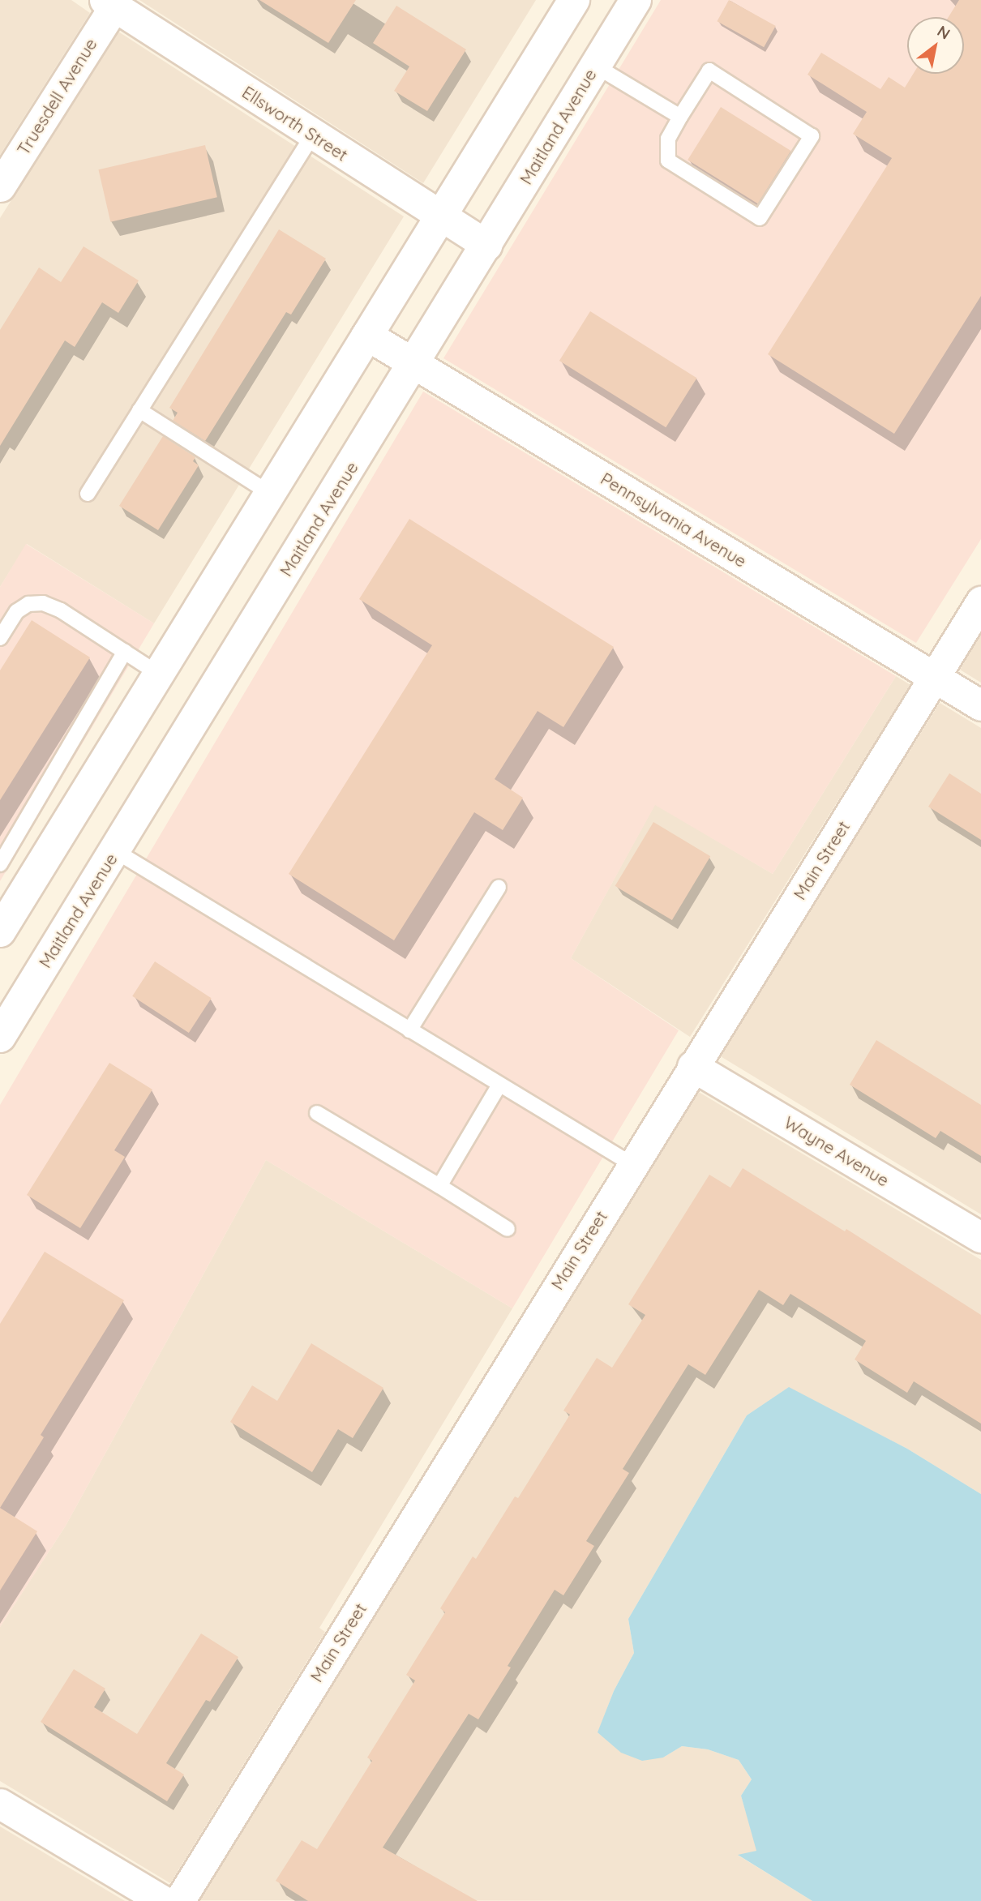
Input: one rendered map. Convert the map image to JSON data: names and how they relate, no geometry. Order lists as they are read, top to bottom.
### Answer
{
  "streets": {
    "main road": ["Maitland Avenue"],
    "street": [
      "Truesdell Avenue",
      "Ellsworth Street",
      "Pennsylvania Avenue",
      "Main Street",
      "Wayne Avenue"
    ]
  },
  "crossings": [
    ["Truesdell Avenue", "Ellsworth Street"],
    ["Ellsworth Street", "Maitland Avenue"],
    ["Maitland Avenue", "Pennsylvania Avenue"],
    ["Pennsylvania Avenue", "Main Street"],
    ["Main Street", "Wayne Avenue"]
  ],
  "north": "top right"
}
